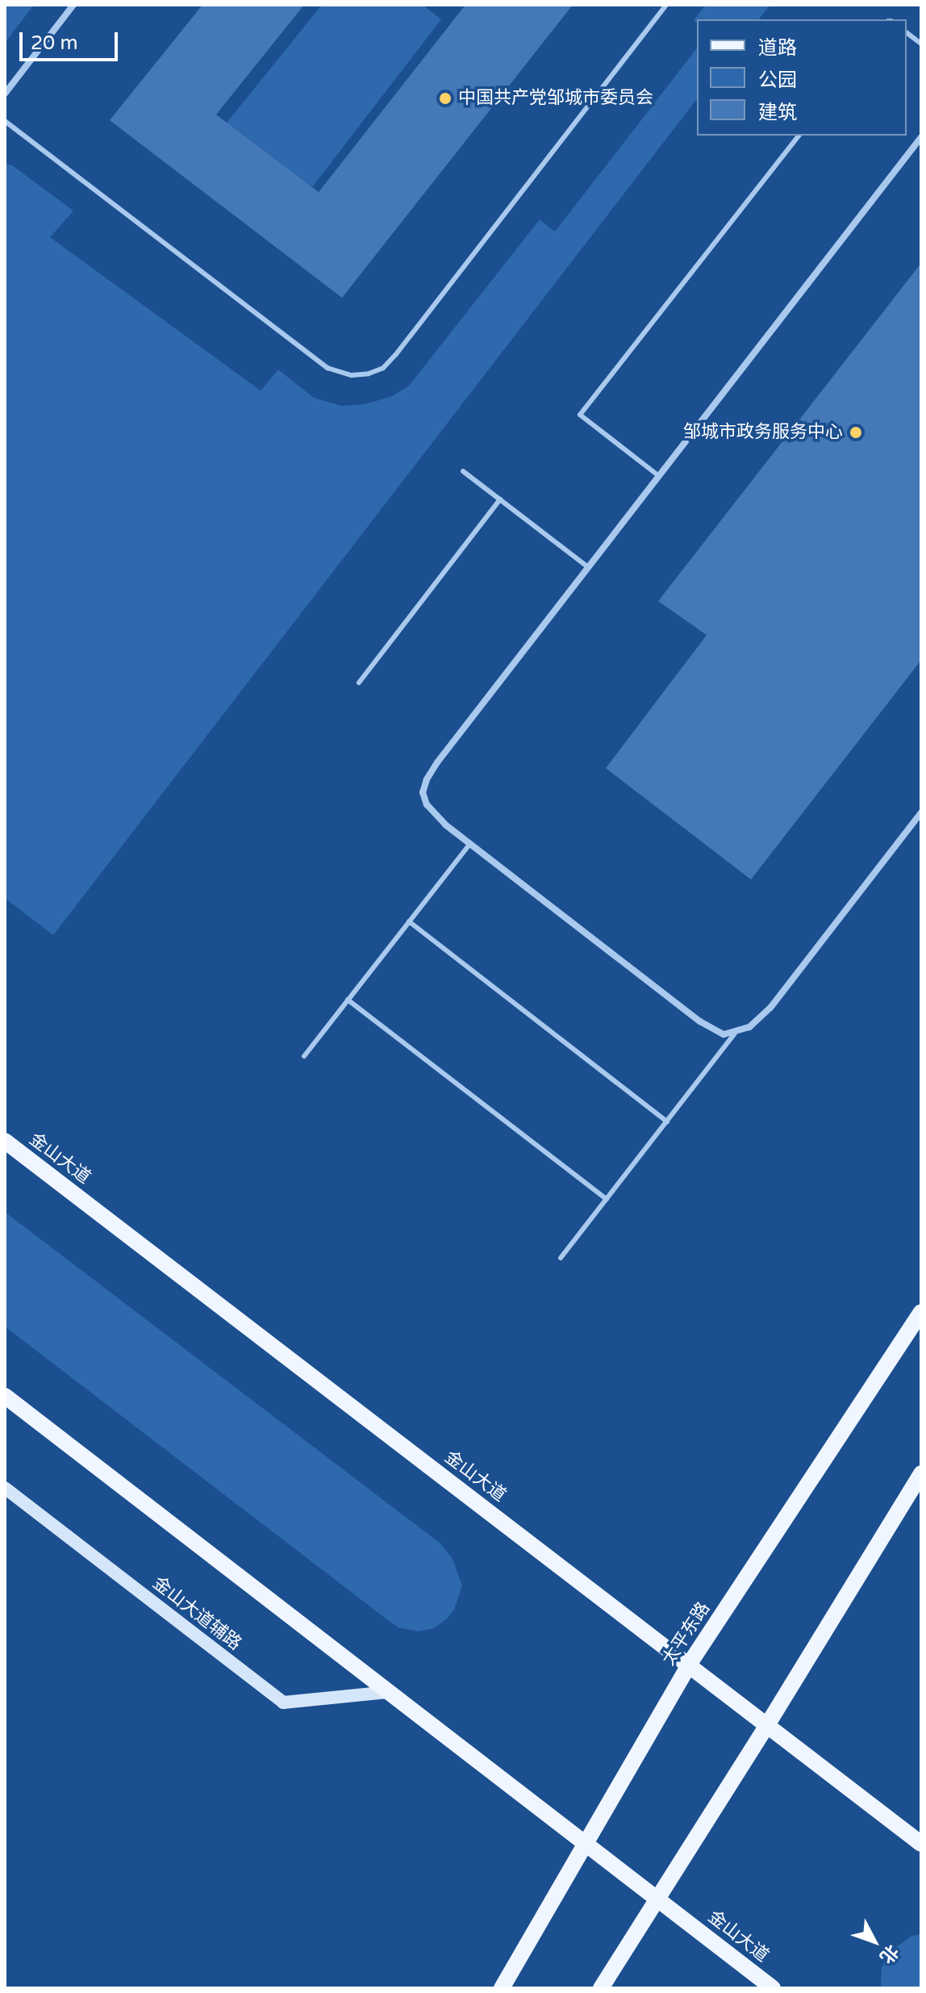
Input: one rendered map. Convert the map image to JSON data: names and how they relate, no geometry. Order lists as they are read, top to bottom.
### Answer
{
  "streets": {
    "main road": ["金山大道", "太平东路"],
    "street": ["金山大道辅路"]
  },
  "crossings": [
    ["金山大道", "金山大道辅路"],
    ["金山大道", "太平东路"]
  ],
  "places": ["中国共产党邹城市委员会", "邹城市政务服务中心"],
  "legend": ["道路", "公园", "建筑"],
  "scale_bar": "20 m",
  "north": "bottom right"
}
